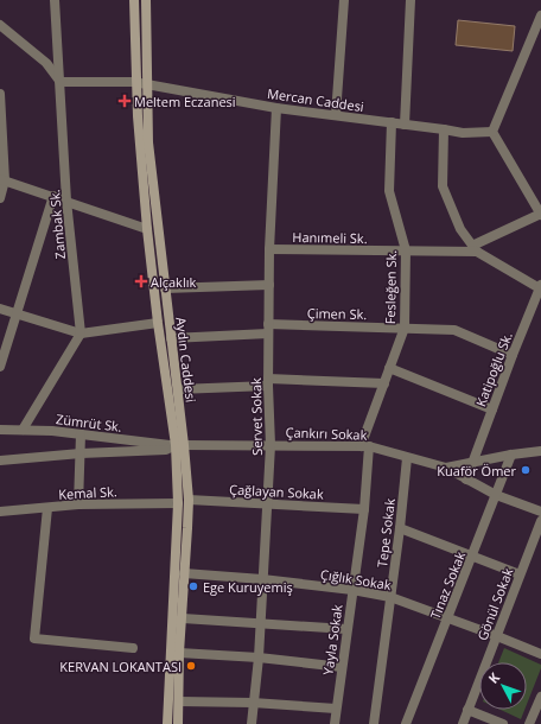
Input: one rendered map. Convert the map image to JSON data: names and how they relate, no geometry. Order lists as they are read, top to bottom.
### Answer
{
  "streets": {
    "main road": ["Aydın Caddesi"],
    "street": [
      "Mercan Caddesi",
      "Zambak Sk.",
      "Hanımeli Sk.",
      "Fesleğen Sk.",
      "Çimen Sk.",
      "Katipoğlu Sk.",
      "Servet Sokak",
      "Zümrüt Sk.",
      "Çankırı Sokak",
      "Çağlayan Sokak",
      "Kemal Sk.",
      "Tepe Sokak",
      "Çığlık Sokak",
      "Tınaz Sokak",
      "Gönül Sokak",
      "Yayla Sokak"
    ]
  },
  "crossings": [
    ["Mercan Caddesi", "Zambak Sk."],
    ["Mercan Caddesi", "Fesleğen Sk."],
    ["Mercan Caddesi", "Aydın Caddesi"],
    ["Mercan Caddesi", "Servet Sokak"],
    ["Hanımeli Sk.", "Fesleğen Sk."],
    ["Hanımeli Sk.", "Servet Sokak"],
    ["Fesleğen Sk.", "Çimen Sk."],
    ["Fesleğen Sk.", "Çankırı Sokak"],
    ["Fesleğen Sk.", "Yayla Sokak"],
    ["Çimen Sk.", "Aydın Caddesi"],
    ["Çimen Sk.", "Katipoğlu Sk."],
    ["Çimen Sk.", "Servet Sokak"],
    ["Aydın Caddesi", "Zümrüt Sk."],
    ["Aydın Caddesi", "Çankırı Sokak"],
    ["Aydın Caddesi", "Çağlayan Sokak"],
    ["Aydın Caddesi", "Kemal Sk."],
    ["Aydın Caddesi", "Çığlık Sokak"],
    ["Katipoğlu Sk.", "Çankırı Sokak"],
    ["Servet Sokak", "Çankırı Sokak"],
    ["Servet Sokak", "Çağlayan Sokak"],
    ["Servet Sokak", "Çığlık Sokak"],
    ["Zümrüt Sk.", "Çankırı Sokak"],
    ["Çankırı Sokak", "Tepe Sokak"],
    ["Çankırı Sokak", "Tınaz Sokak"],
    ["Çankırı Sokak", "Yayla Sokak"],
    ["Çağlayan Sokak", "Yayla Sokak"],
    ["Tepe Sokak", "Çığlık Sokak"],
    ["Çığlık Sokak", "Tınaz Sokak"],
    ["Çığlık Sokak", "Gönül Sokak"],
    ["Çığlık Sokak", "Yayla Sokak"]
  ],
  "places": {
    "health": ["Meltem Eczanesi", "Alçaklık"],
    "other": ["Kuaför Ömer", "Ege Kuruyemiş", "KERVAN LOKANTASI"]
  },
  "north": "top left"
}
